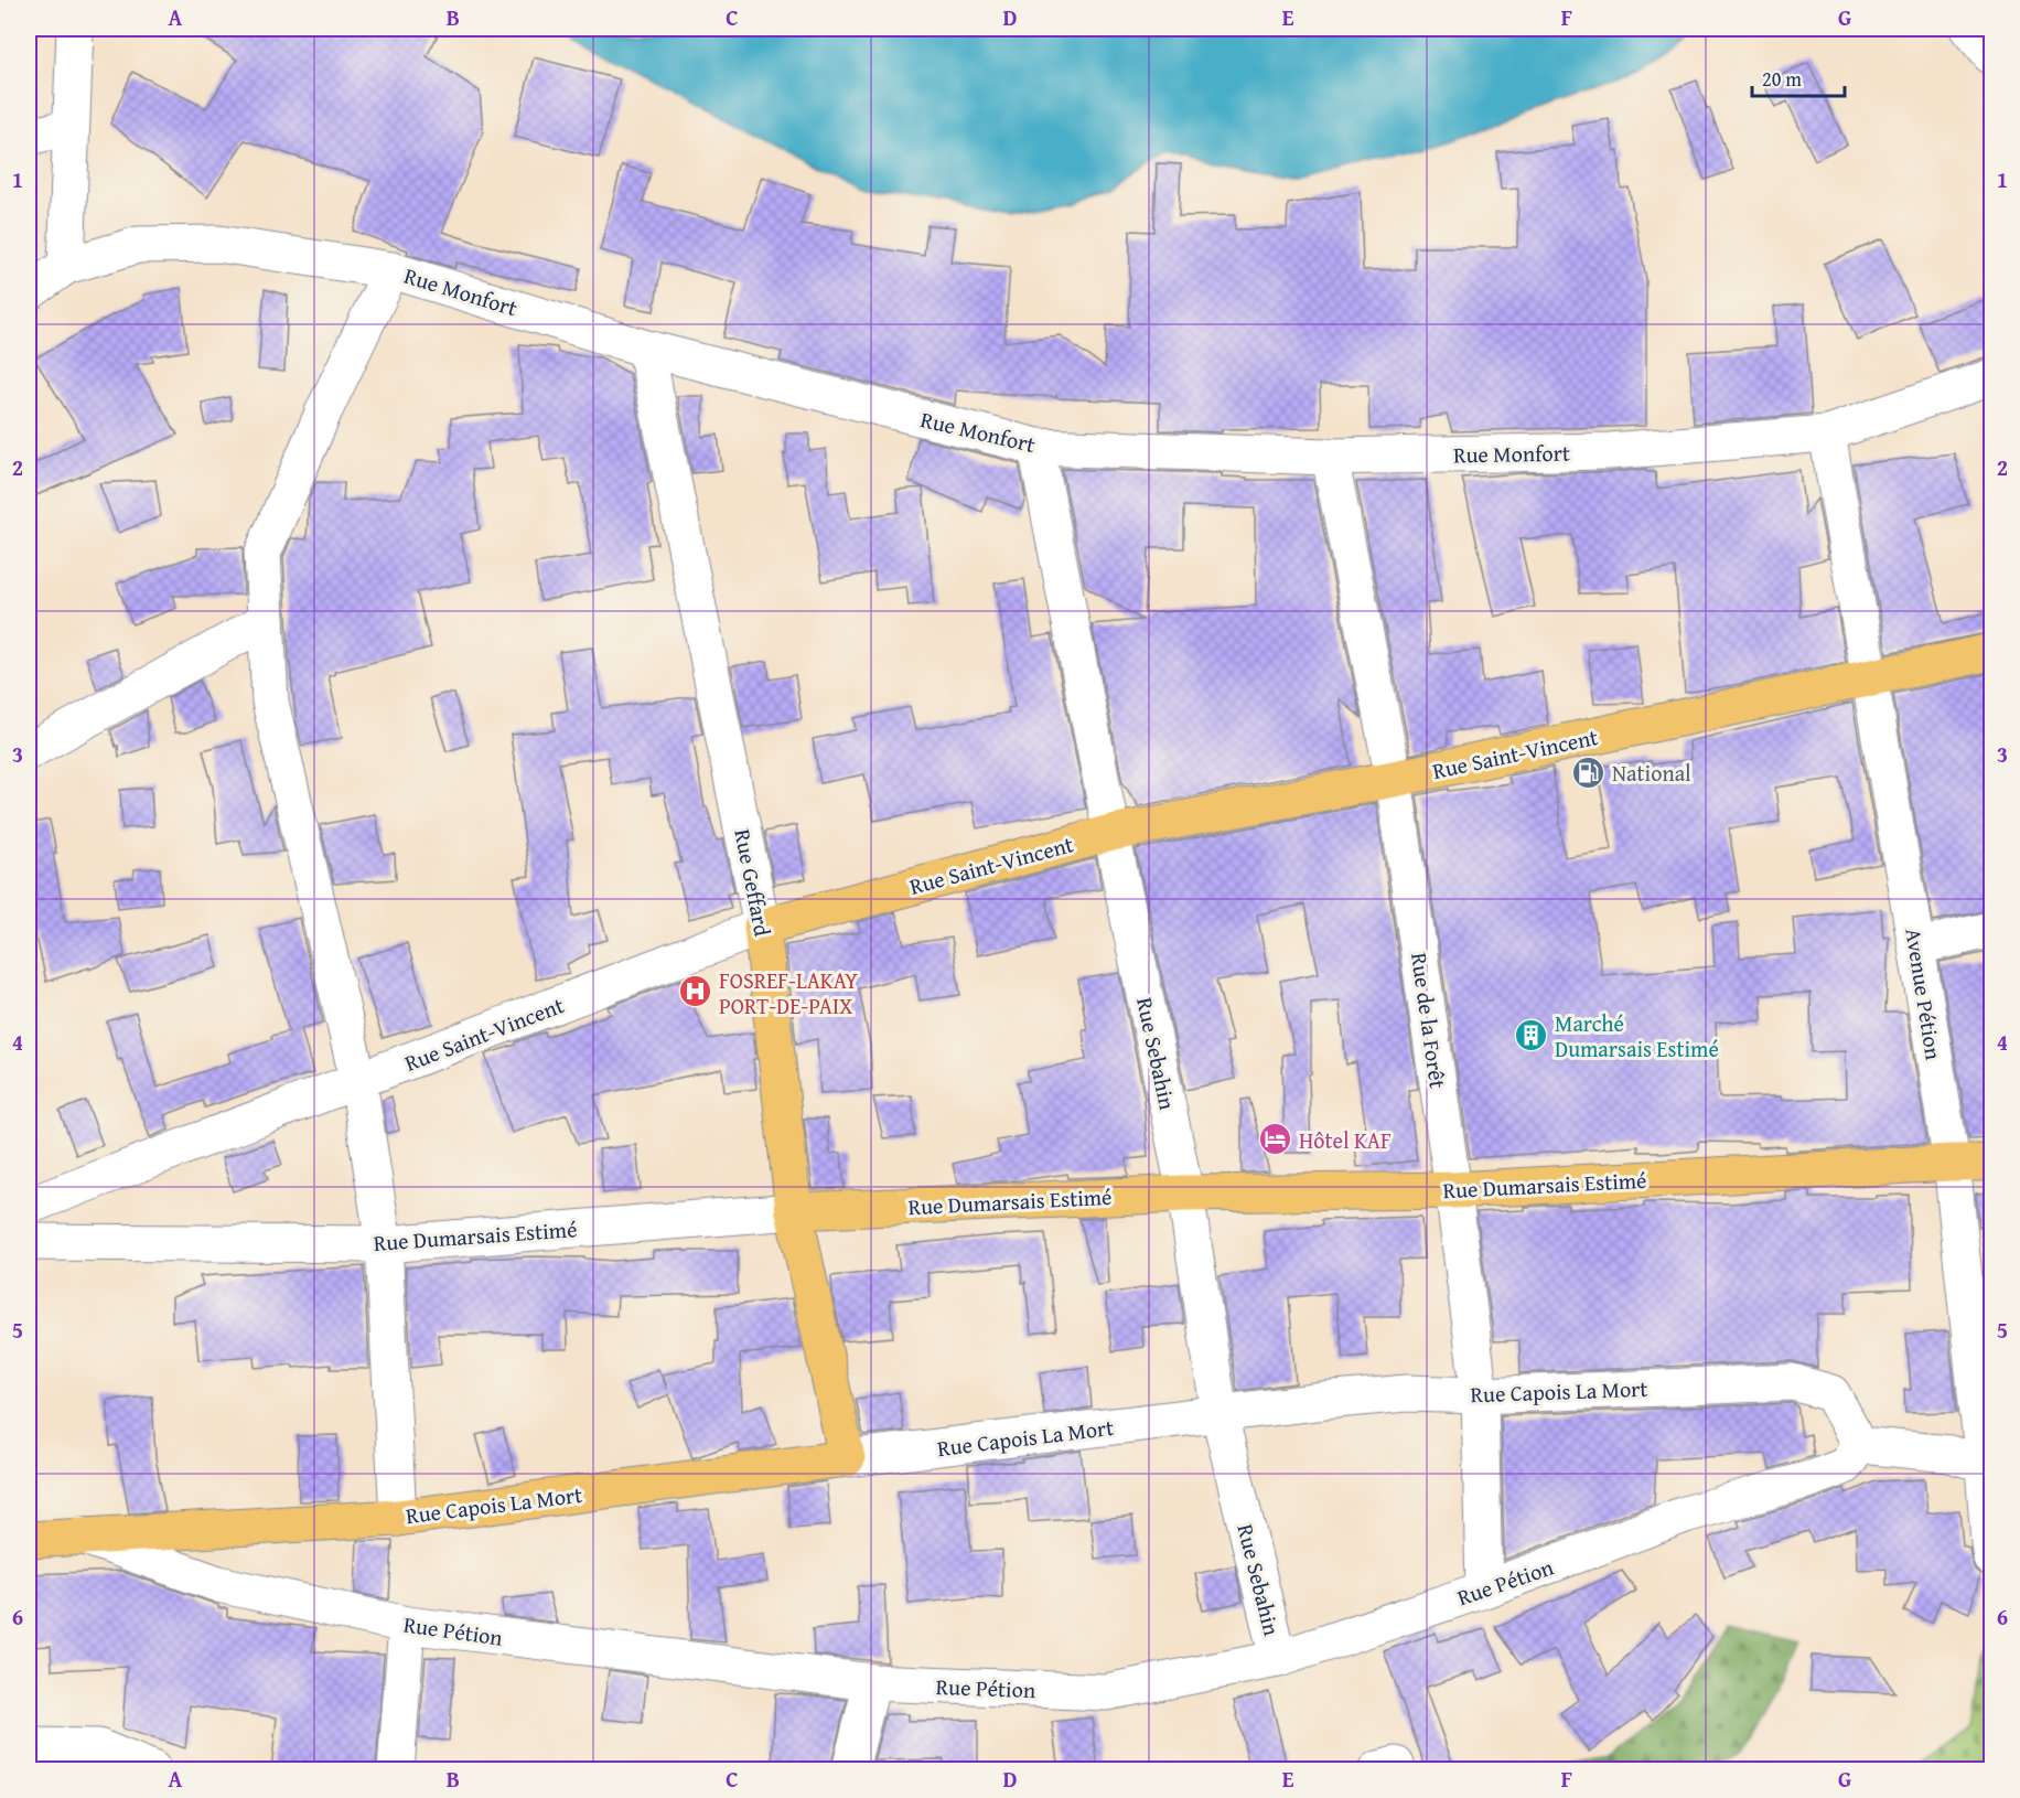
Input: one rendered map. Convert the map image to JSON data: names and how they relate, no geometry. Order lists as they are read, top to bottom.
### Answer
{
  "streets": {
    "main road": [
      "Rue Saint-Vincent",
      "Rue Geffard",
      "Rue Dumarsais Estimé",
      "Rue Capois La Mort"
    ],
    "street": [
      "Rue Monfort",
      "Avenue Pétion",
      "Rue de la Forêt",
      "Rue Sebahin",
      "Rue Pétion"
    ]
  },
  "crossings": [
    ["Rue Monfort", "Rue Geffard"],
    ["Rue Monfort", "Avenue Pétion"],
    ["Rue Monfort", "Rue de la Forêt"],
    ["Rue Monfort", "Rue Sebahin"],
    ["Rue Saint-Vincent", "Rue Geffard"],
    ["Rue Saint-Vincent", "Avenue Pétion"],
    ["Rue Saint-Vincent", "Rue de la Forêt"],
    ["Rue Saint-Vincent", "Rue Sebahin"],
    ["Rue Geffard", "Rue Dumarsais Estimé"],
    ["Rue Geffard", "Rue Capois La Mort"],
    ["Avenue Pétion", "Rue Dumarsais Estimé"],
    ["Rue de la Forêt", "Rue Dumarsais Estimé"],
    ["Rue de la Forêt", "Rue Capois La Mort"],
    ["Rue de la Forêt", "Rue Pétion"],
    ["Rue Sebahin", "Rue Dumarsais Estimé"],
    ["Rue Sebahin", "Rue Capois La Mort"],
    ["Rue Sebahin", "Rue Pétion"],
    ["Rue Capois La Mort", "Rue Pétion"]
  ],
  "places": {
    "fuel station": ["National"],
    "hospital": ["FOSREF-LAKAY PORT-DE-PAIX"],
    "building": ["Marché Dumarsais Estimé"],
    "hotel": ["Hôtel KAF"]
  },
  "scale_bar": "20 m",
  "grid": {
    "columns": [
      "A",
      "B",
      "C",
      "D",
      "E",
      "F",
      "G"
    ],
    "rows": [
      "1",
      "2",
      "3",
      "4",
      "5",
      "6"
    ]
  }
}
